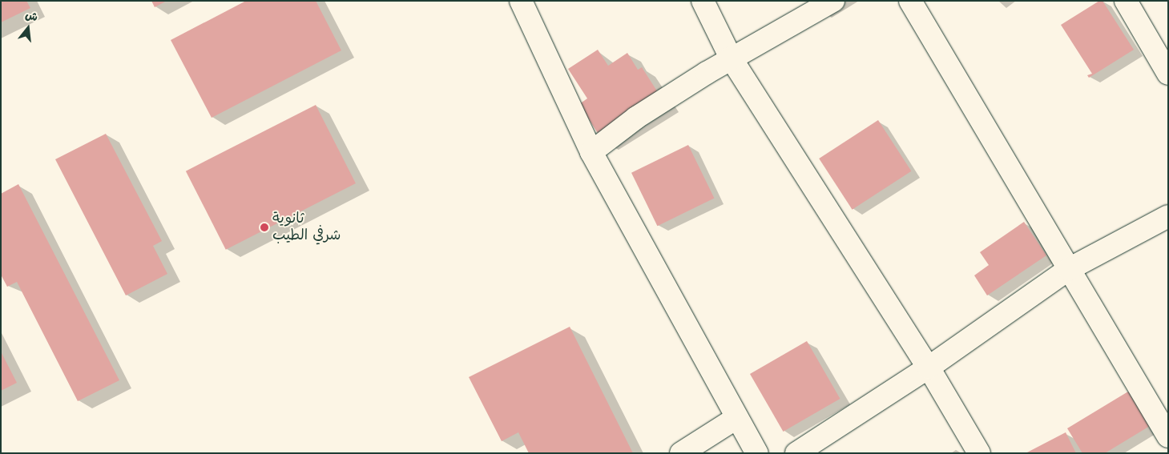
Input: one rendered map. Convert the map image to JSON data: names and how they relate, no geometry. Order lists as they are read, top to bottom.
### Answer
{
  "places": ["ثانوية شرفي الطيب"],
  "north": "top"
}
